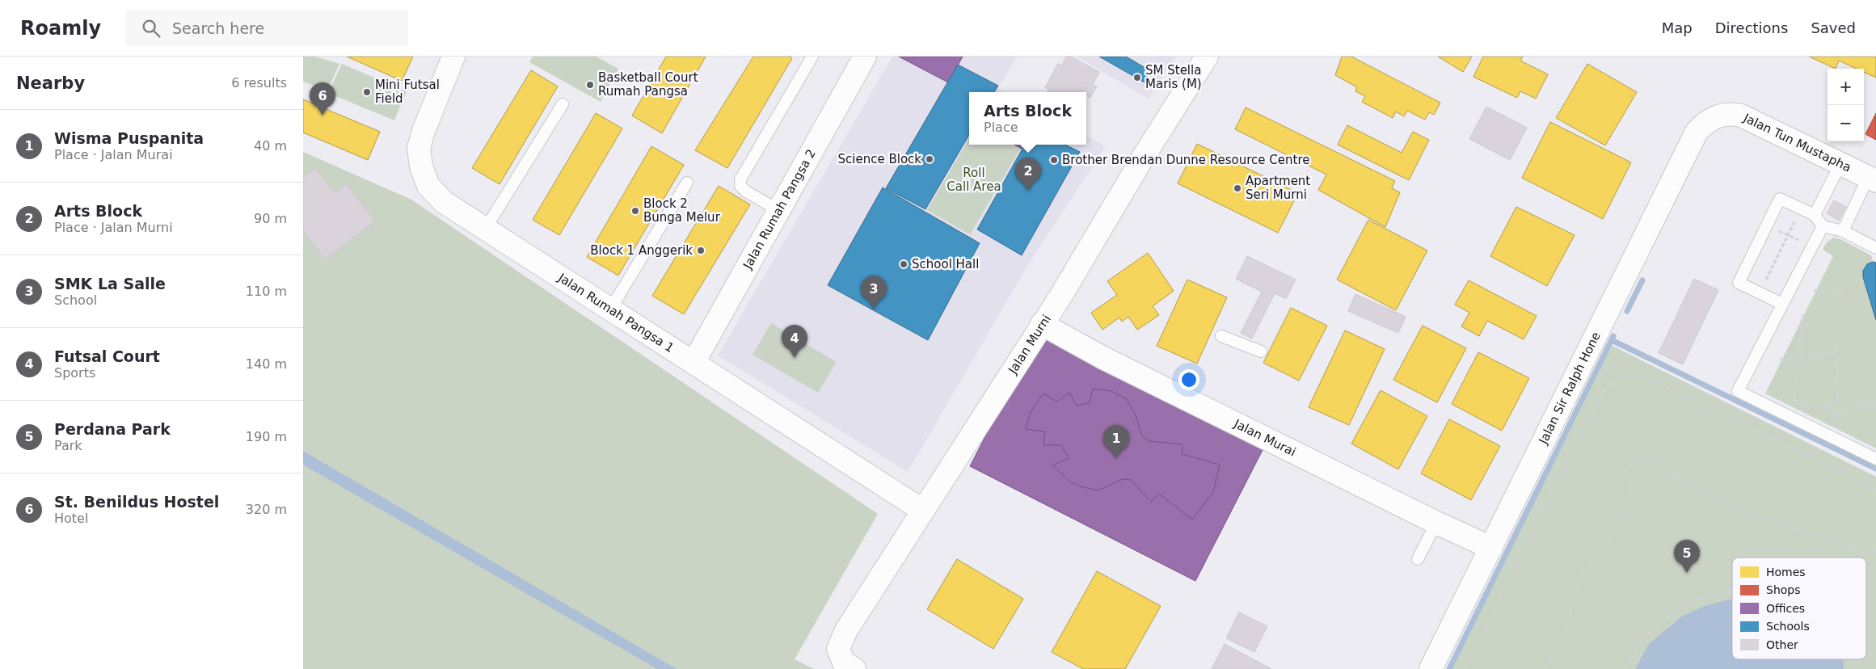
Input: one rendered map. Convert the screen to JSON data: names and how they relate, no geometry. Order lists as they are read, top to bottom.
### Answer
{
  "streets": {
    "street": [
      "Jalan Tun Mustapha",
      "Jalan Rumah Pangsa 2",
      "Jalan Rumah Pangsa 1",
      "Jalan Murni",
      "Jalan Sir Ralph Hone",
      "Jalan Murai"
    ]
  },
  "crossings": [
    ["Jalan Tun Mustapha", "Jalan Sir Ralph Hone"],
    ["Jalan Rumah Pangsa 2", "Jalan Rumah Pangsa 1"],
    ["Jalan Rumah Pangsa 1", "Jalan Murni"],
    ["Jalan Murni", "Jalan Murai"],
    ["Jalan Sir Ralph Hone", "Jalan Murai"]
  ],
  "parks": ["Roll Call Area"],
  "places": [
    "SM Stella Maris (M)",
    "Basketball Court Rumah Pangsa",
    "Mini Futsal Field",
    "Science Block",
    "Brother Brendan Dunne Resource Centre",
    "Apartment Seri Murni",
    "Block 2 Bunga Melur",
    "Block 1 Anggerik",
    "School Hall"
  ],
  "legend": [
    "Homes",
    "Shops",
    "Offices",
    "Schools",
    "Other"
  ],
  "page": {
    "header": "Roamly",
    "search": "Search here",
    "nav": ["Map", "Directions", "Saved"],
    "heading": ["Nearby", "6 results"],
    "map_buttons": ["+", "−"],
    "pins": [
      "6",
      "2",
      "3",
      "4",
      "1",
      "5"
    ],
    "popup": ["Arts Block", "Place"],
    "list": [
      {
        "mark": "1",
        "name": "Wisma Puspanita",
        "note": "Place · Jalan Murai",
        "value": "40 m"
      },
      {
        "mark": "2",
        "name": "Arts Block",
        "note": "Place · Jalan Murni",
        "value": "90 m"
      },
      {
        "mark": "3",
        "name": "SMK La Salle",
        "note": "School",
        "value": "110 m"
      },
      {
        "mark": "4",
        "name": "Futsal Court",
        "note": "Sports",
        "value": "140 m"
      },
      {
        "mark": "5",
        "name": "Perdana Park",
        "note": "Park",
        "value": "190 m"
      },
      {
        "mark": "6",
        "name": "St. Benildus Hostel",
        "note": "Hotel",
        "value": "320 m"
      }
    ]
  }
}
